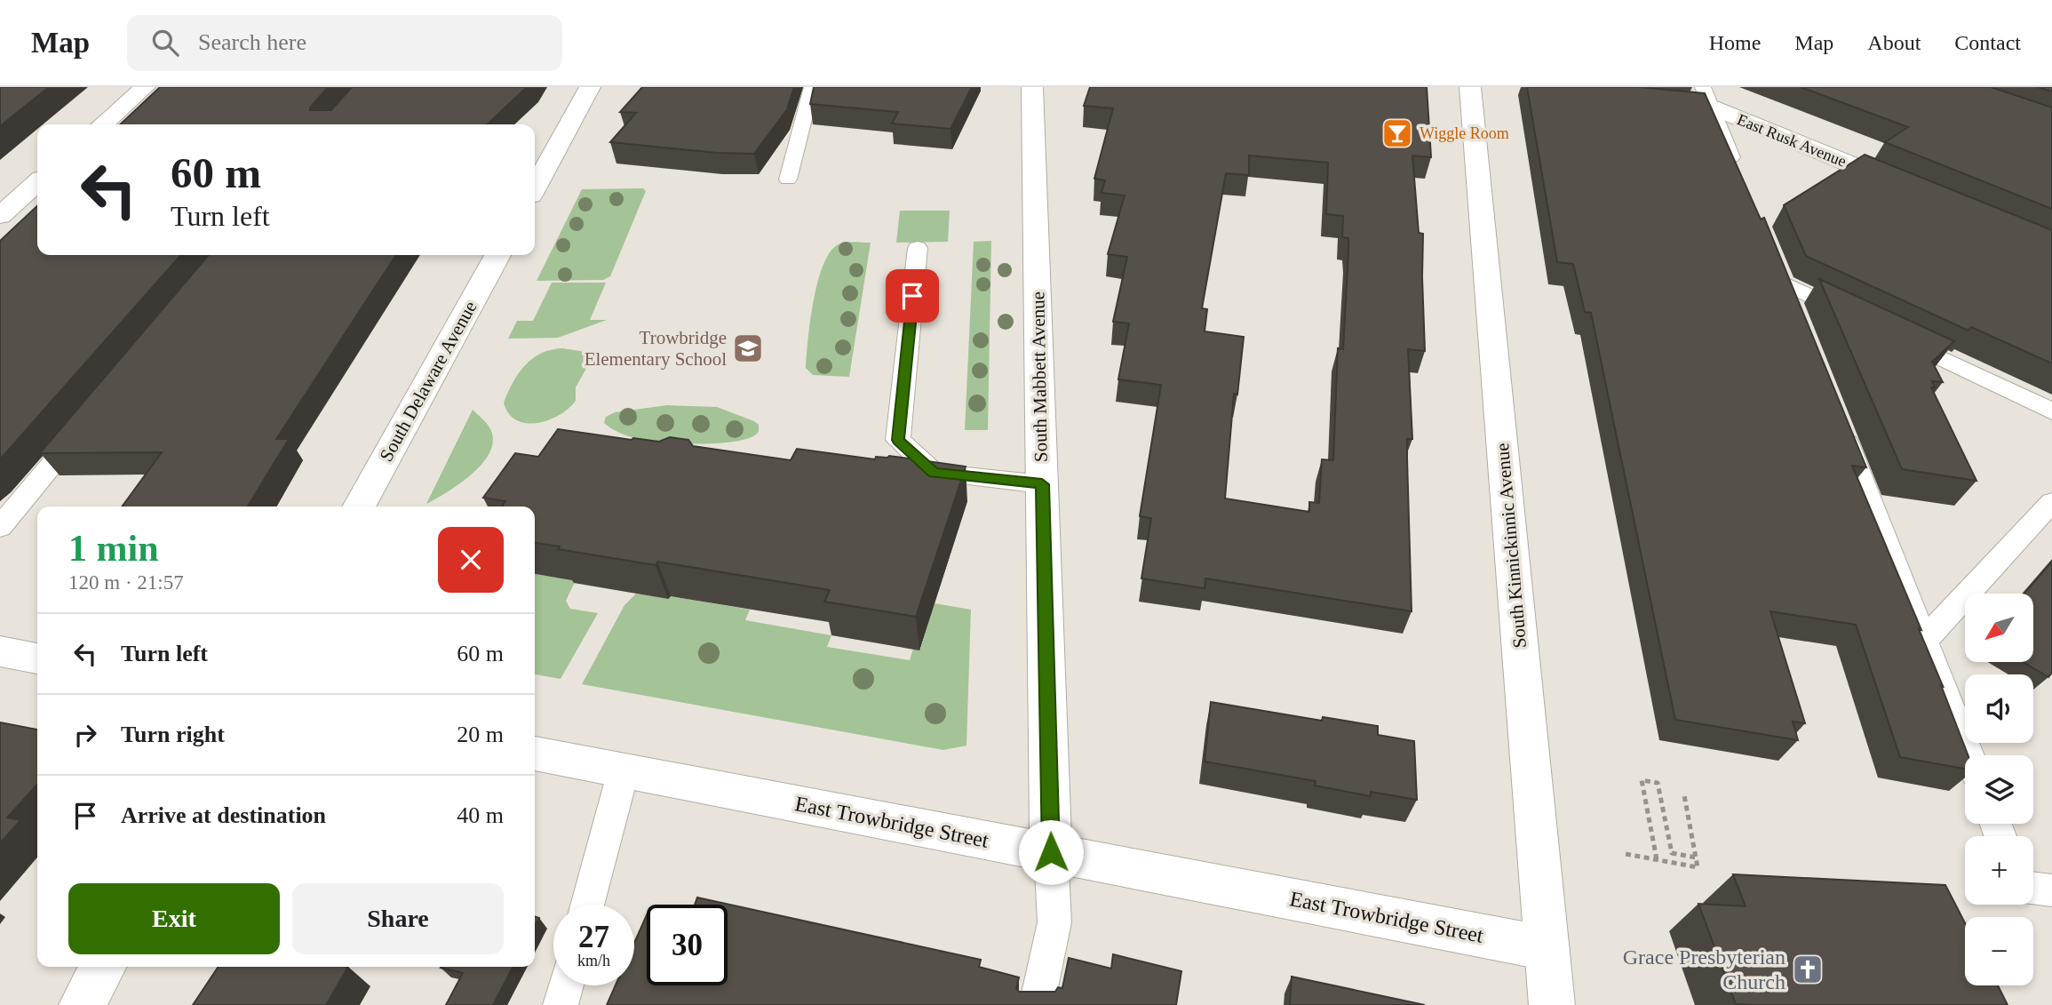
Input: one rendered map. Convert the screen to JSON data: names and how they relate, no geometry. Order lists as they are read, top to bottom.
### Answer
{
  "streets": {
    "street": [
      "East Rusk Avenue",
      "South Mabbett Avenue",
      "South Delaware Avenue",
      "South Kinnickinnic Avenue",
      "East Trowbridge Street"
    ]
  },
  "crossings": [
    ["South Mabbett Avenue", "East Trowbridge Street"],
    ["South Kinnickinnic Avenue", "East Trowbridge Street"]
  ],
  "places": {
    "bar": ["Wiggle Room"],
    "school or university": ["Trowbridge Elementary School"],
    "church": ["Grace Presbyterian Church"]
  },
  "north": "bottom left",
  "page": {
    "header": "Map",
    "search": "Search here",
    "nav": [
      "Home",
      "Map",
      "About",
      "Contact"
    ],
    "turn": ["60 m", "Turn left"],
    "heading": ["1 min", "120 m · 21:57"],
    "map_buttons": ["+", "−"],
    "list": [
      {
        "name": "Turn left",
        "value": "60 m"
      },
      {
        "name": "Turn right",
        "value": "20 m"
      },
      {
        "name": "Arrive at destination",
        "value": "40 m"
      }
    ],
    "buttons": ["Exit", "Share"],
    "speed": "27 km/h",
    "limit": "30"
  }
}
